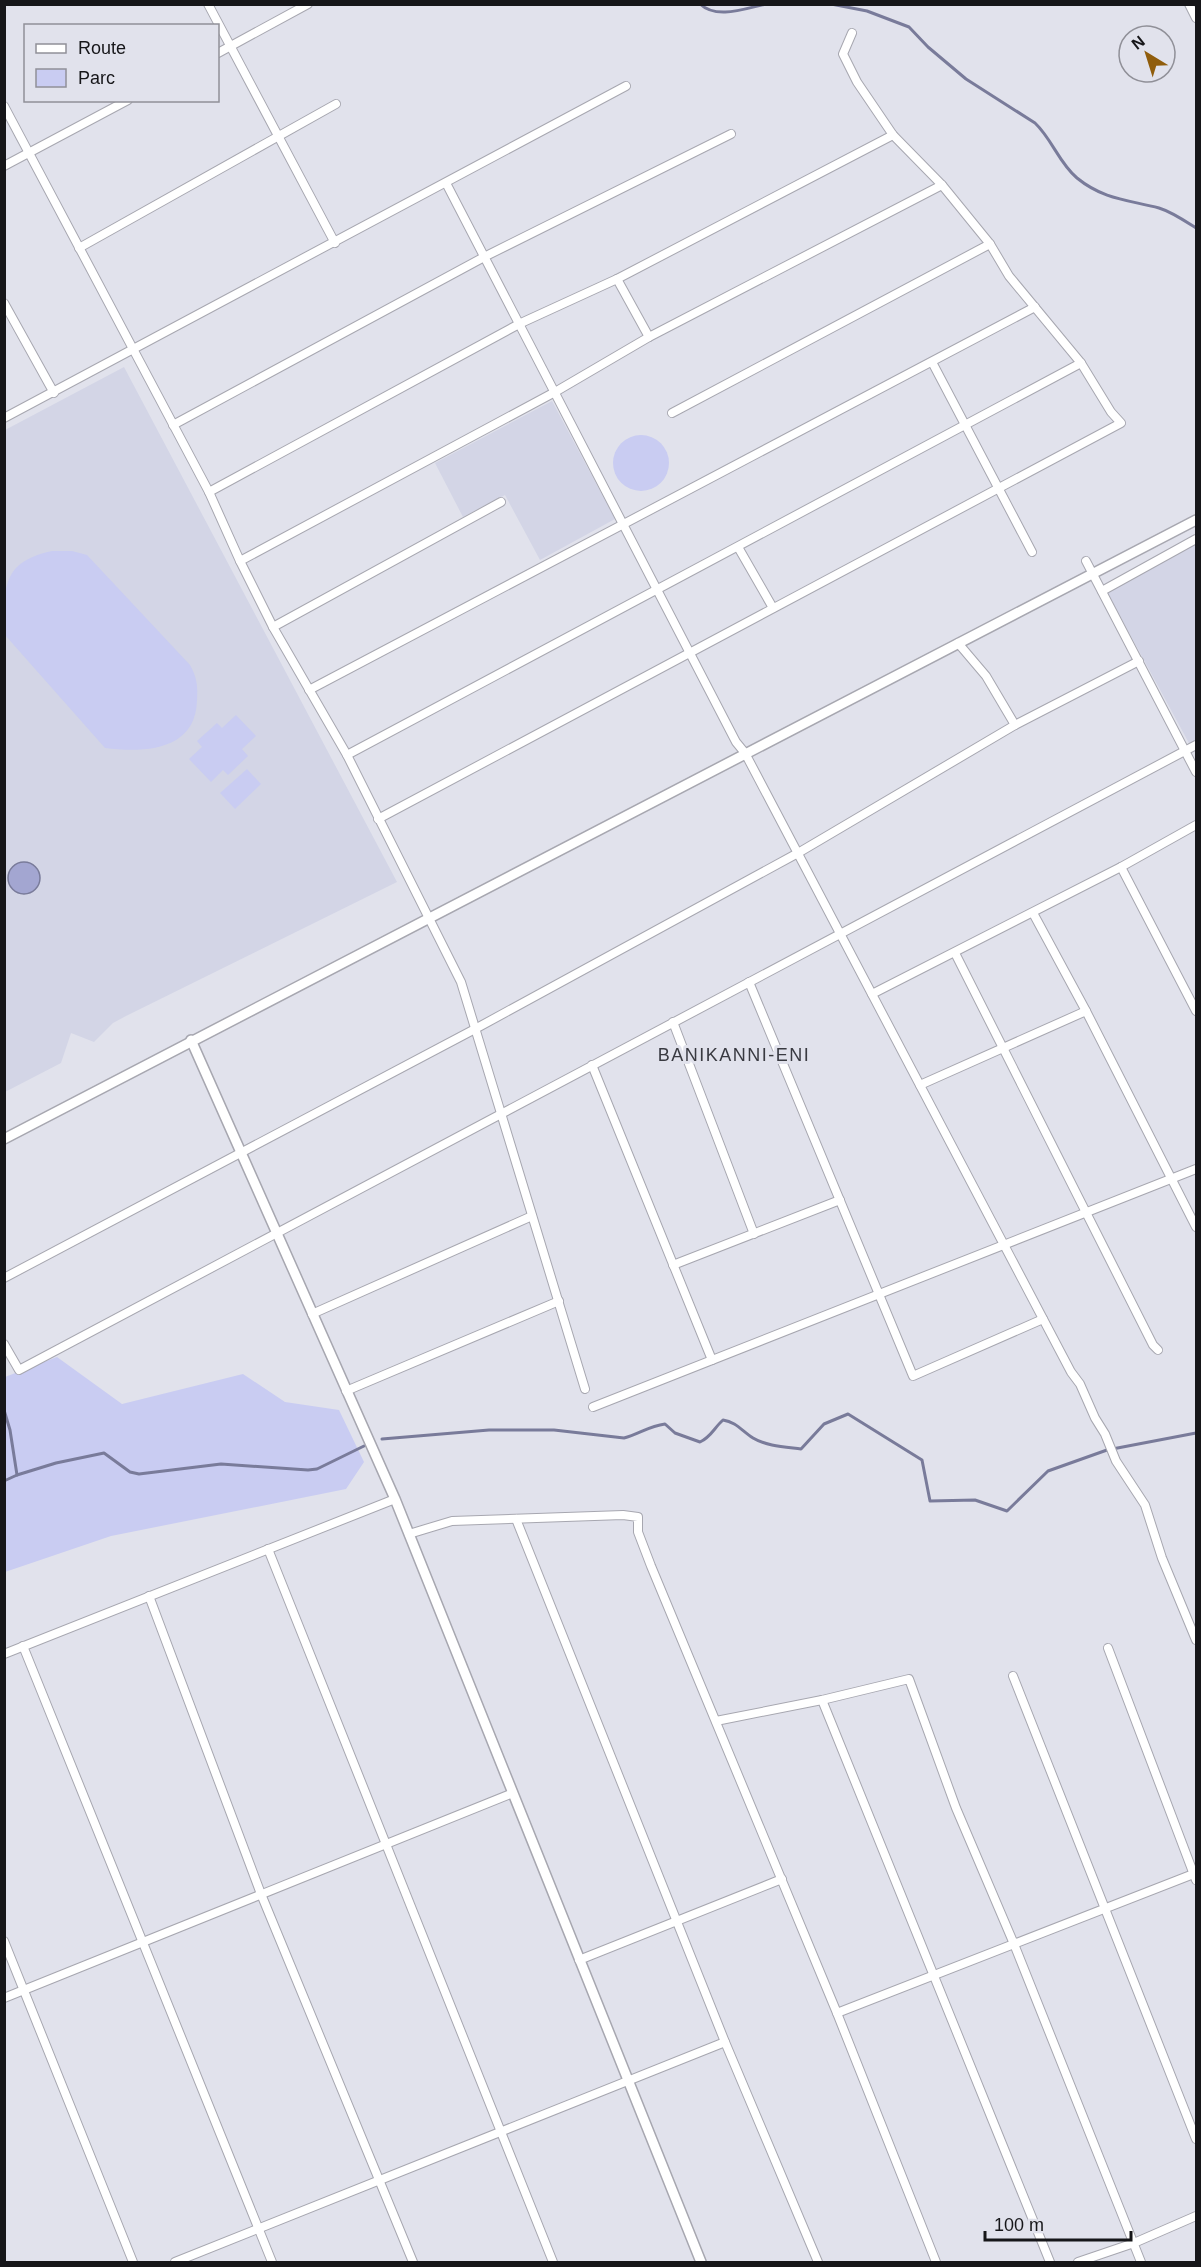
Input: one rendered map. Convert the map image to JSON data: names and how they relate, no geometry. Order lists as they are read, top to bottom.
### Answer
{
  "districts": ["BANIKANNI-ENI"],
  "legend": ["Route", "Parc"],
  "scale_bar": "100 m",
  "north": "top left"
}
